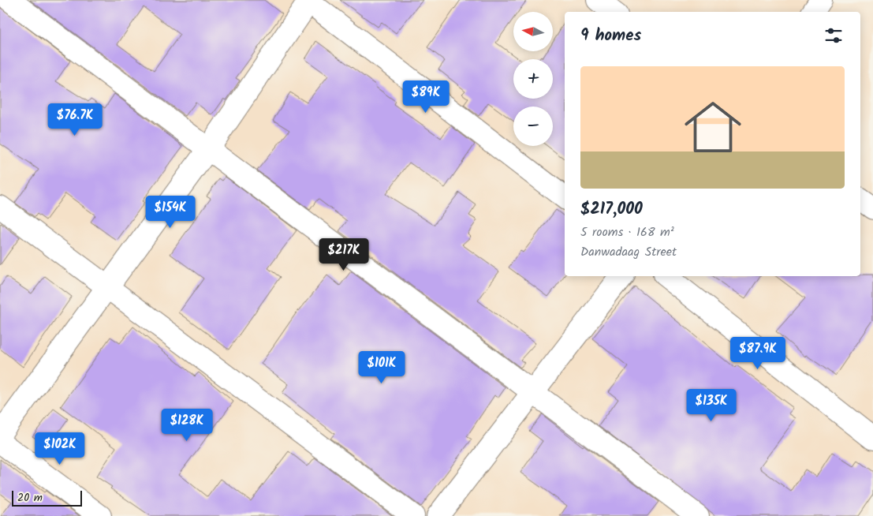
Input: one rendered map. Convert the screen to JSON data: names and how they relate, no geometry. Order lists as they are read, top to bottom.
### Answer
{
  "scale_bar": "20 m",
  "north": "left",
  "page": {
    "map_buttons": ["+", "−"],
    "heading": "9 homes",
    "list": [
      {
        "name": "$217,000",
        "note": "5 rooms · 168 m² · Danwadaag Street"
      }
    ],
    "price": [
      "$89K",
      "$76.7K",
      "$154K",
      "$217K",
      "$87.9K",
      "$101K",
      "$135K",
      "$128K",
      "$102K"
    ],
    "scale": "20 m"
  }
}
